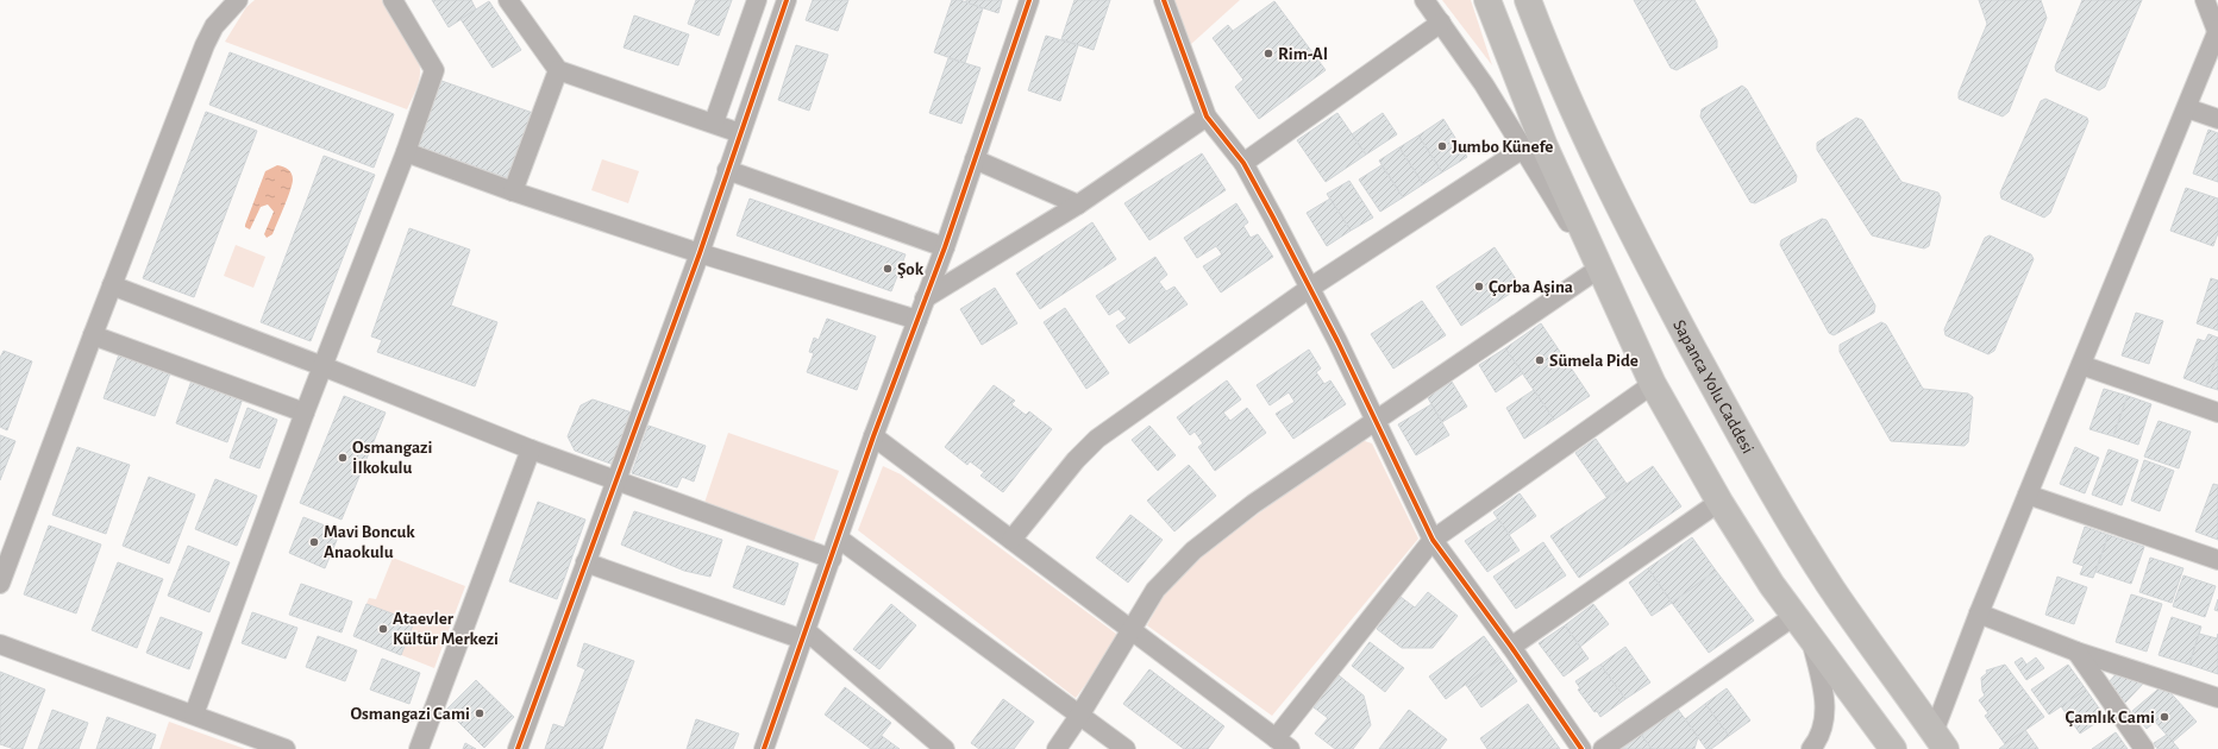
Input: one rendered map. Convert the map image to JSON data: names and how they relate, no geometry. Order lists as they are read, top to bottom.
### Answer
{
  "streets": {
    "highway": ["Sapanca Yolu Caddesi"]
  },
  "places": [
    "Rim-Al",
    "Jumbo Künefe",
    "Şok",
    "Çorba Aşina",
    "Sümela Pide",
    "Osmangazi İlkokulu",
    "Mavi Boncuk Anaokulu",
    "Ataevler Kültür Merkezi",
    "Osmangazi Cami",
    "Çamlık Cami"
  ]
}
